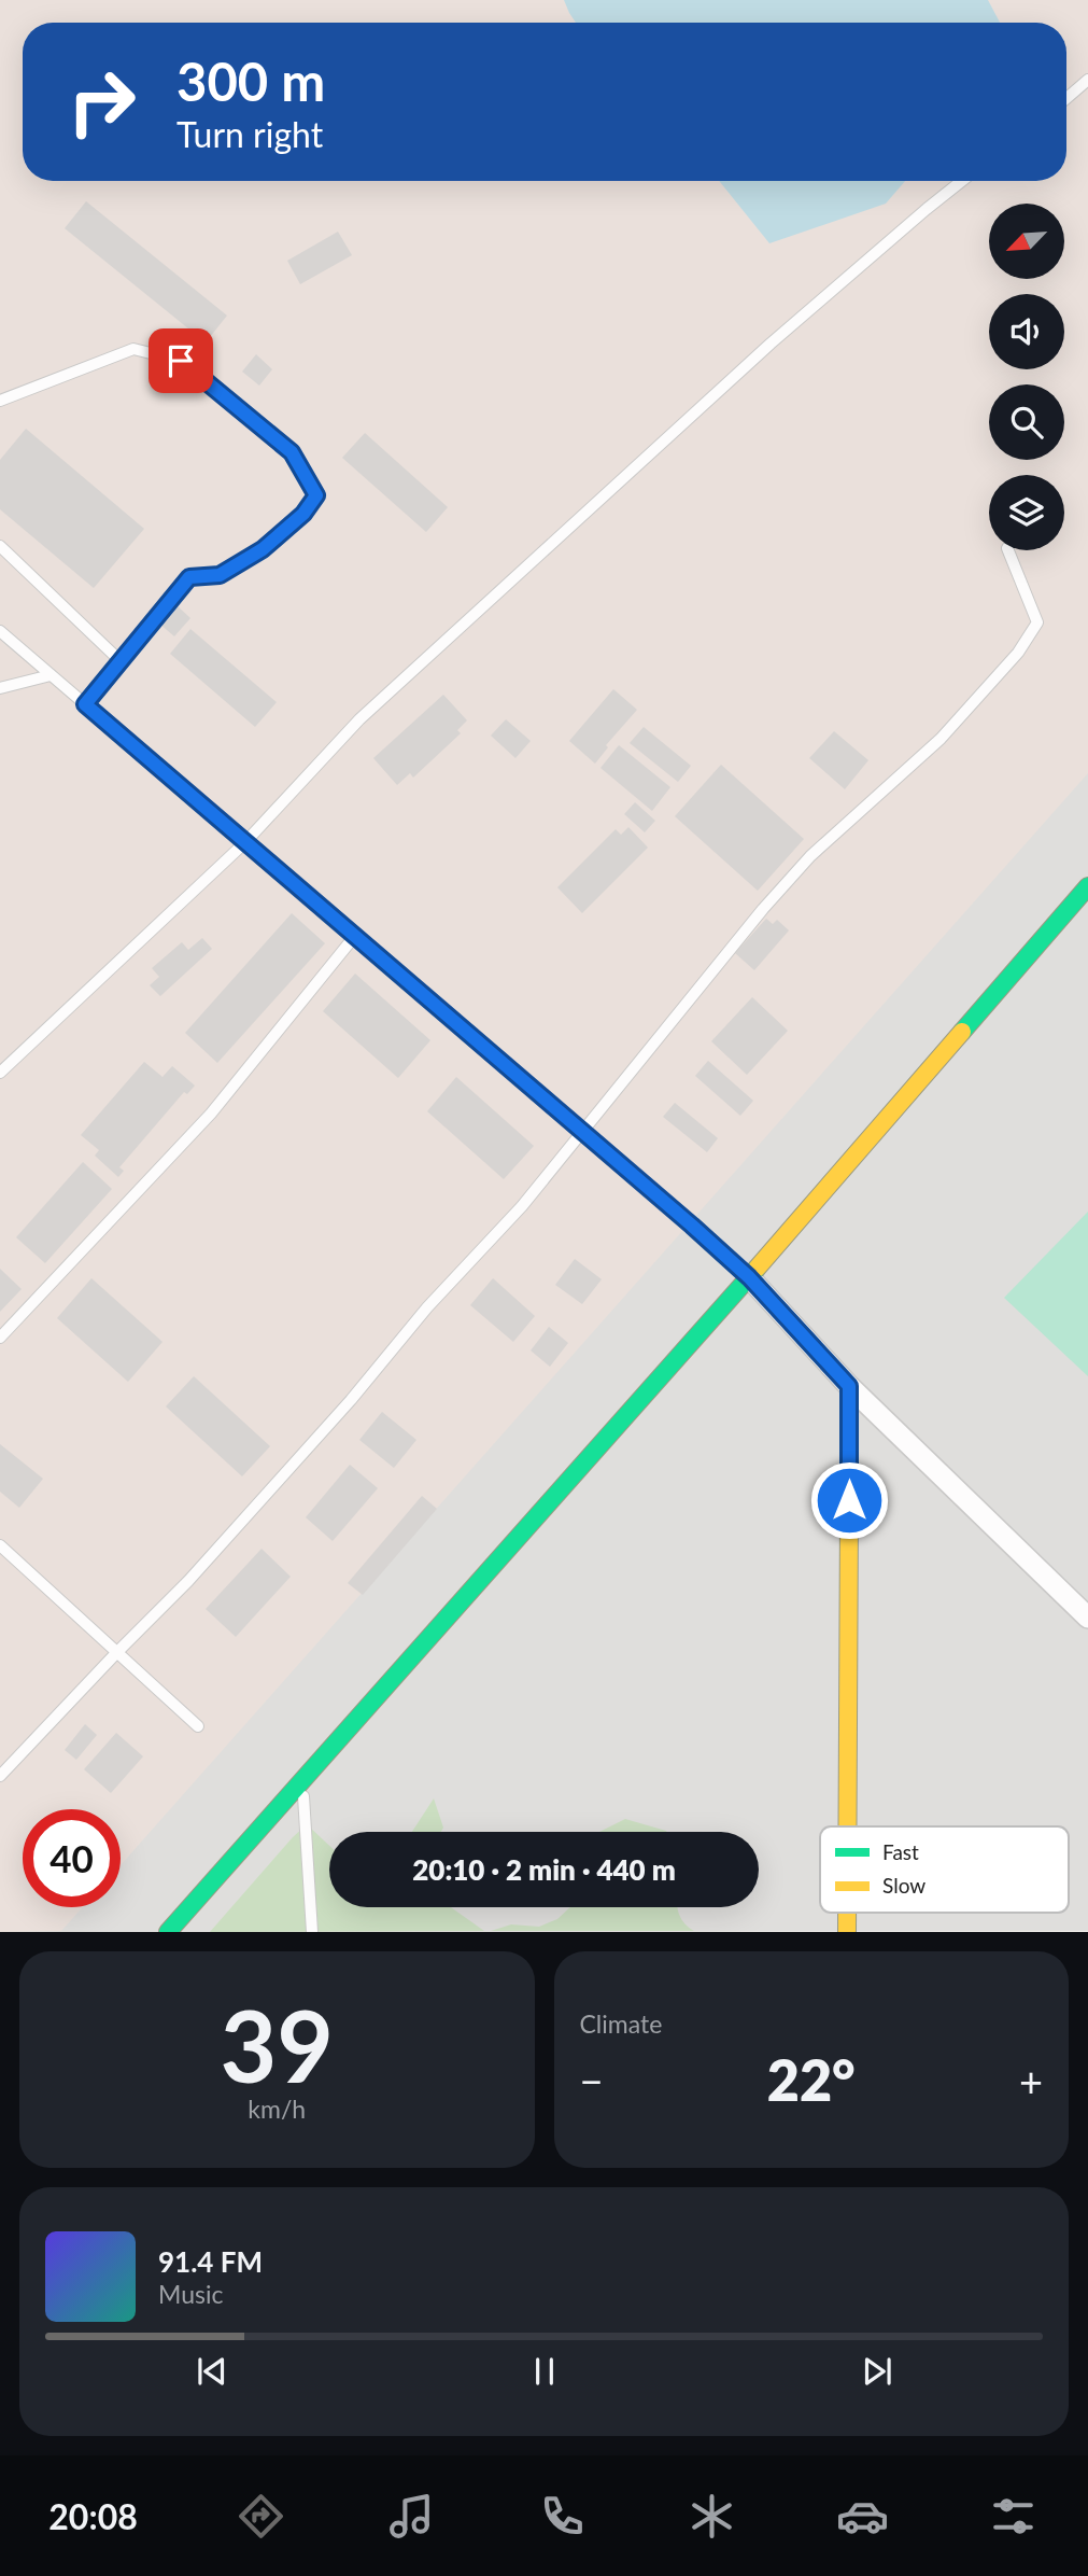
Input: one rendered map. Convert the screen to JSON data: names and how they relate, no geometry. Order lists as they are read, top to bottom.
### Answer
{
  "legend": ["Fast", "Slow"],
  "north": "bottom left",
  "page": {
    "turn": ["300 m", "Turn right"],
    "limit": "40",
    "trip": "20:10 · 2 min · 440 m",
    "tile": [
      ["39", "km/h"],
      "Climate"
    ],
    "heat": ["−", "22°", "+"],
    "song": ["91.4 FM", "Music"],
    "tabs": "20:08"
  }
}
